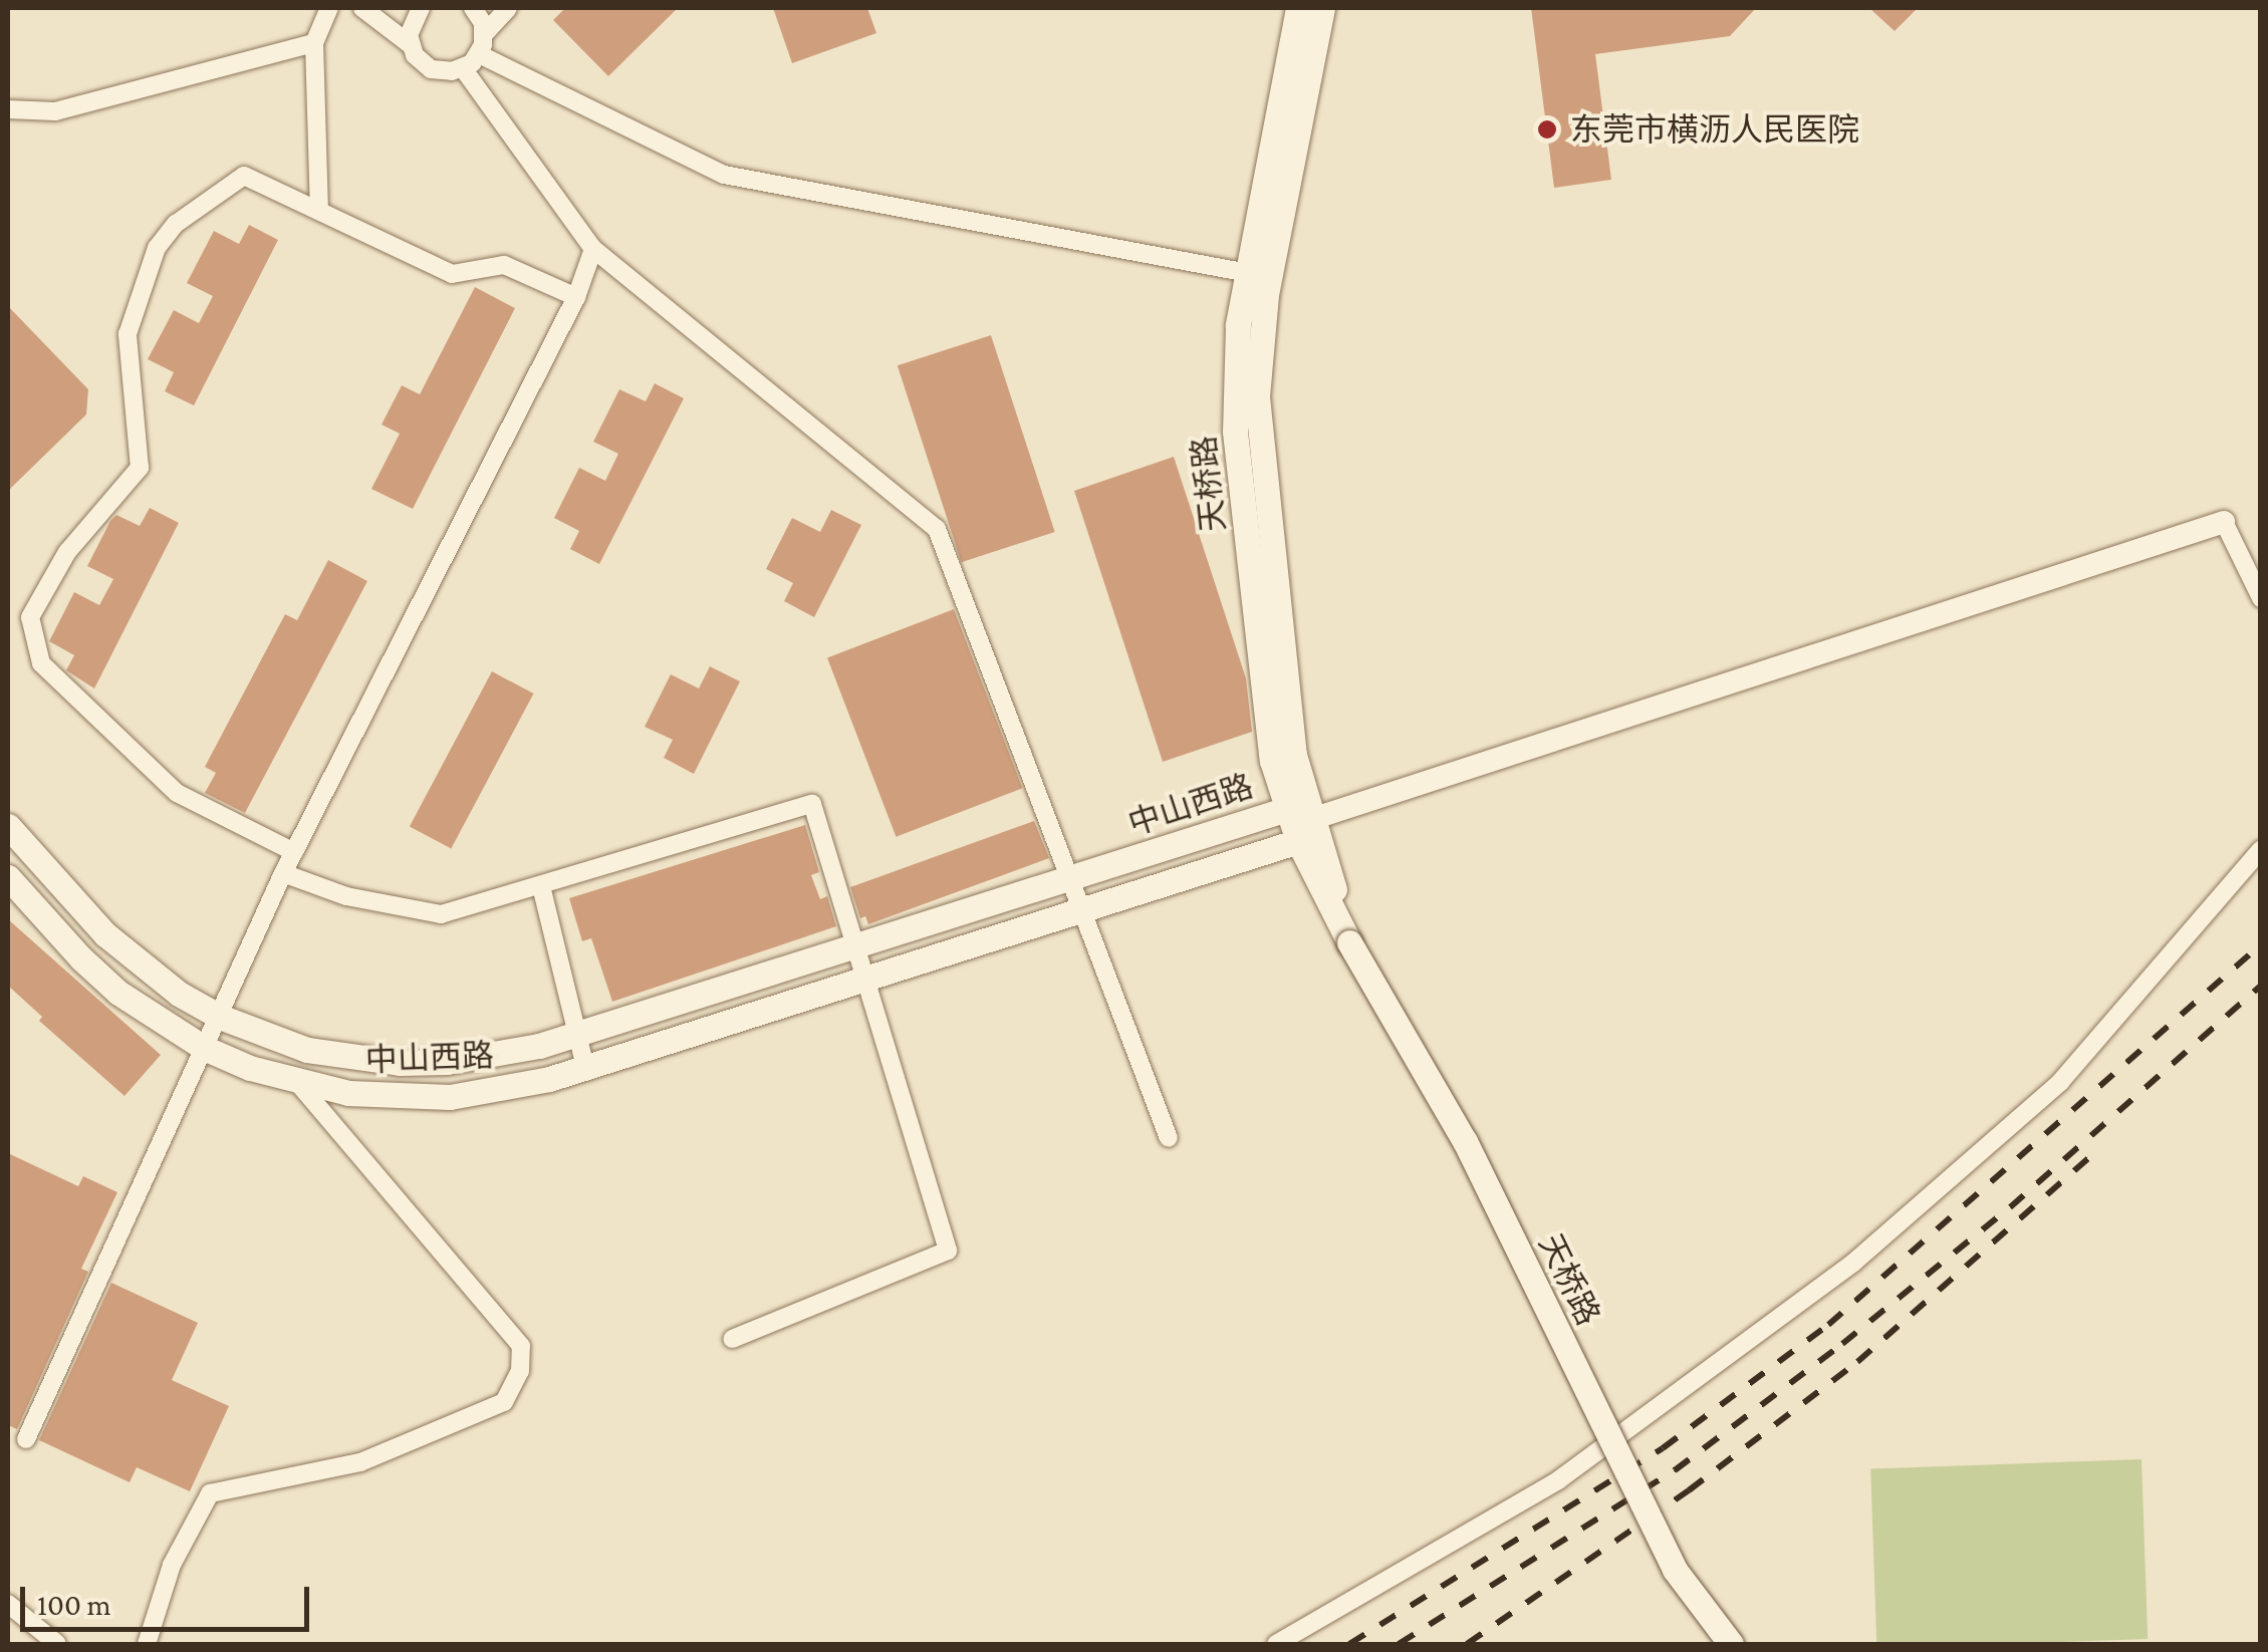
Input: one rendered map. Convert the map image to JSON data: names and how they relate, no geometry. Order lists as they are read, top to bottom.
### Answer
{
  "streets": {
    "main road": ["天桥路", "中山西路"]
  },
  "crossings": [
    ["天桥路", "中山西路"]
  ],
  "places": ["东莞市横沥人民医院"],
  "scale_bar": "100 m"
}
